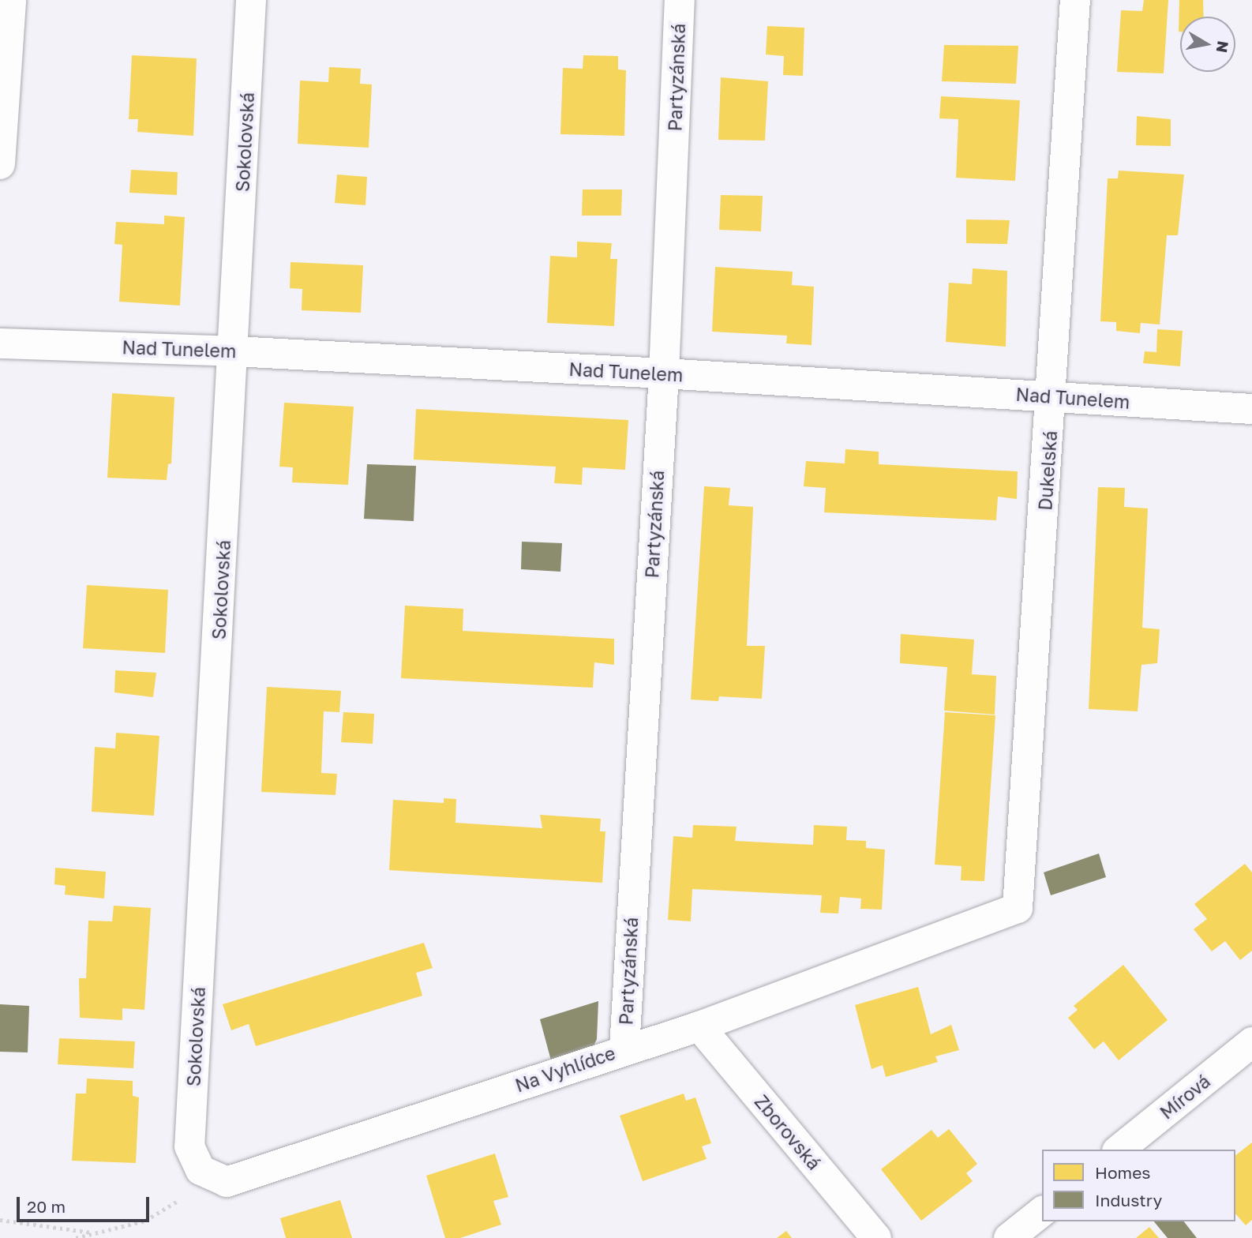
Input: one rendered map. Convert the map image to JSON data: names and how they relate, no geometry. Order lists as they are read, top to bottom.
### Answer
{
  "streets": {
    "street": [
      "Partyzánská",
      "Sokolovská",
      "Nad Tunelem",
      "Dukelská",
      "Na Vyhlídce",
      "Mírová",
      "Zborovská"
    ]
  },
  "crossings": [
    ["Partyzánská", "Nad Tunelem"],
    ["Partyzánská", "Na Vyhlídce"],
    ["Sokolovská", "Nad Tunelem"],
    ["Sokolovská", "Na Vyhlídce"],
    ["Nad Tunelem", "Dukelská"],
    ["Dukelská", "Na Vyhlídce"],
    ["Na Vyhlídce", "Zborovská"]
  ],
  "legend": ["Homes", "Industry"],
  "scale_bar": "20 m",
  "north": "right"
}
